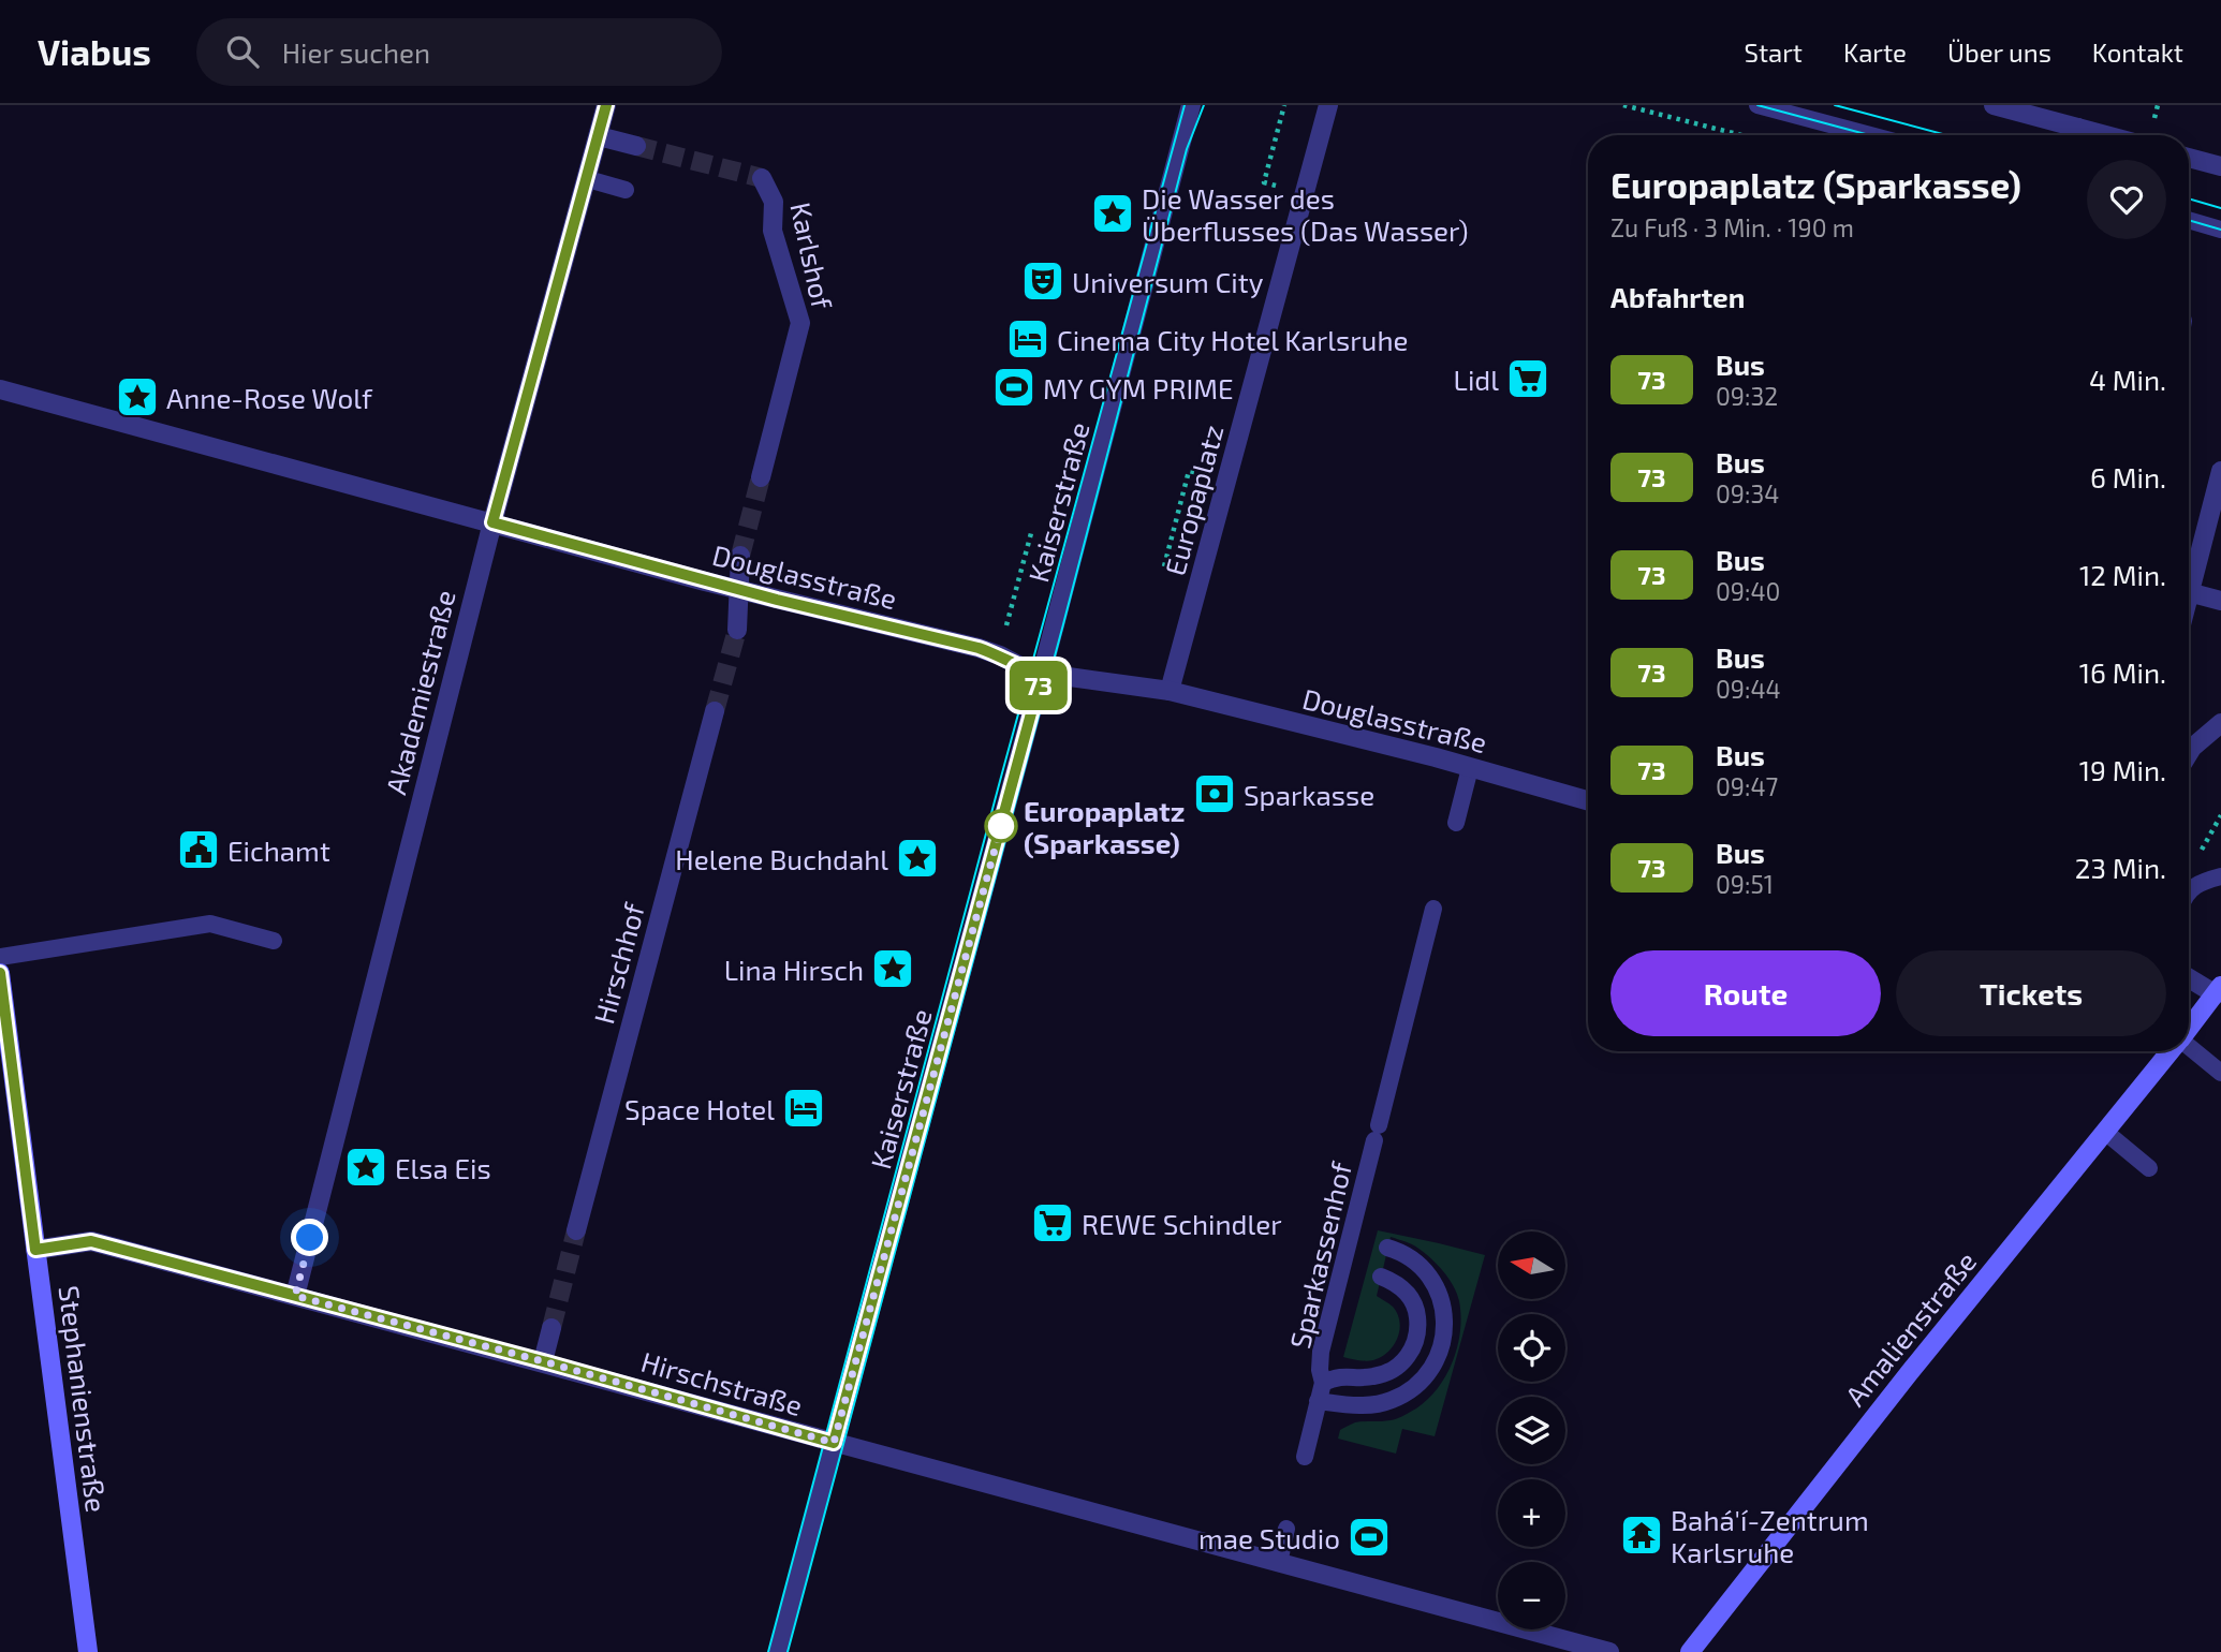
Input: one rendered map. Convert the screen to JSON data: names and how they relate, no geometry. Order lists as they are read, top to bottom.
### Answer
{
  "streets": {
    "main road": ["Amalienstraße", "Stephanienstraße"],
    "street": [
      "Karlshof",
      "Europaplatz",
      "Kaiserstraße",
      "Douglasstraße",
      "Akademiestraße",
      "Hirschhof",
      "Hirschstraße"
    ],
    "lane": ["Sparkassenhof"]
  },
  "crossings": [
    ["Europaplatz", "Douglasstraße"],
    ["Kaiserstraße", "Douglasstraße"],
    ["Kaiserstraße", "Hirschstraße"],
    ["Douglasstraße", "Akademiestraße"],
    ["Akademiestraße", "Hirschstraße"],
    ["Hirschstraße", "Stephanienstraße"]
  ],
  "places": {
    "place": [
      "Die Wasser des Überflusses (Das Wasser)",
      "Anne-Rose Wolf",
      "Helene Buchdahl",
      "Lina Hirsch",
      "Elsa Eis"
    ],
    "theatre": ["Universum City"],
    "hotel": ["Cinema City Hotel Karlsruhe", "Space Hotel"],
    "supermarket": ["Lidl", "REWE Schindler"],
    "sports": ["MY GYM PRIME", "mae Studio"],
    "bank": ["Sparkasse"],
    "other": ["Europaplatz (Sparkasse)"],
    "public building": ["Eichamt"],
    "temple": ["Bahá'í-Zentrum Karlsruhe"]
  },
  "lines": ["bus line 73"],
  "north": "left",
  "page": {
    "header": "Viabus",
    "search": "Hier suchen",
    "nav": [
      "Start",
      "Karte",
      "Über uns",
      "Kontakt"
    ],
    "on_map": "73",
    "heading": [
      ["Europaplatz (Sparkasse)", "Zu Fuß · 3 Min. · 190 m"],
      "Abfahrten"
    ],
    "list": [
      {
        "mark": "73",
        "name": "Bus",
        "note": "09:32",
        "value": "4 Min."
      },
      {
        "mark": "73",
        "name": "Bus",
        "note": "09:34",
        "value": "6 Min."
      },
      {
        "mark": "73",
        "name": "Bus",
        "note": "09:40",
        "value": "12 Min."
      },
      {
        "mark": "73",
        "name": "Bus",
        "note": "09:44",
        "value": "16 Min."
      },
      {
        "mark": "73",
        "name": "Bus",
        "note": "09:47",
        "value": "19 Min."
      },
      {
        "mark": "73",
        "name": "Bus",
        "note": "09:51",
        "value": "23 Min."
      }
    ],
    "buttons": ["Route", "Tickets"],
    "map_buttons": ["+", "−"]
  }
}
